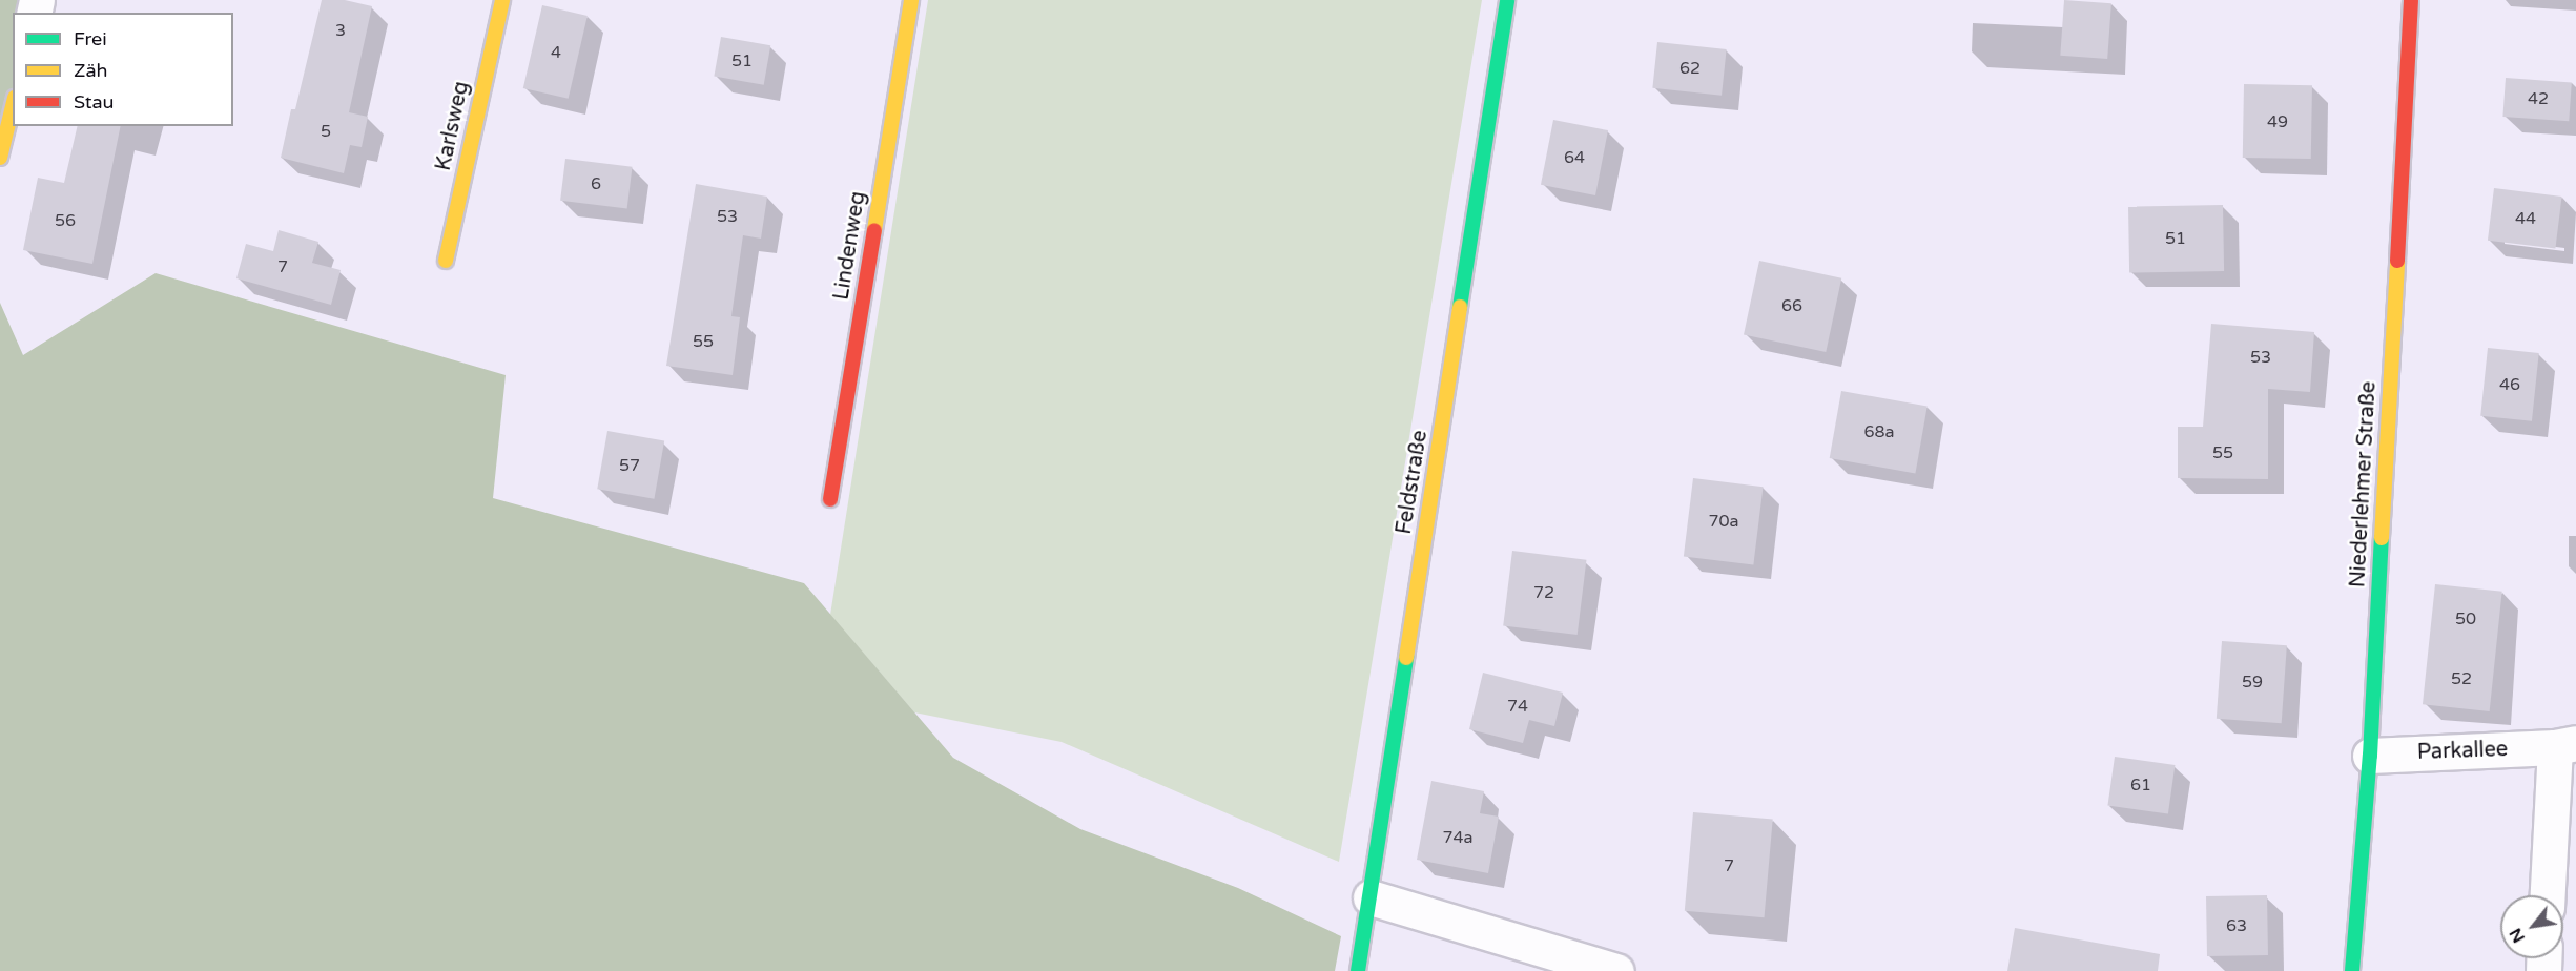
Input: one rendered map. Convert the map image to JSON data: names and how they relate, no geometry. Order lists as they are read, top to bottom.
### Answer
{
  "streets": {
    "street": [
      "Karlsweg",
      "Lindenweg",
      "Feldstraße",
      "Niederlehmer Straße",
      "Parkallee"
    ]
  },
  "crossings": [
    ["Niederlehmer Straße", "Parkallee"]
  ],
  "house_numbers": [
    "3",
    "4",
    "51",
    "62",
    "42",
    "49",
    "5",
    "64",
    "6",
    "53",
    "44",
    "56",
    "51",
    "7",
    "66",
    "55",
    "53",
    "46",
    "68a",
    "55",
    "57",
    "70a",
    "72",
    "50",
    "52",
    "59",
    "74",
    "61",
    "74a",
    "7",
    "63"
  ],
  "legend": ["Frei", "Zäh", "Stau"],
  "north": "bottom left"
}
